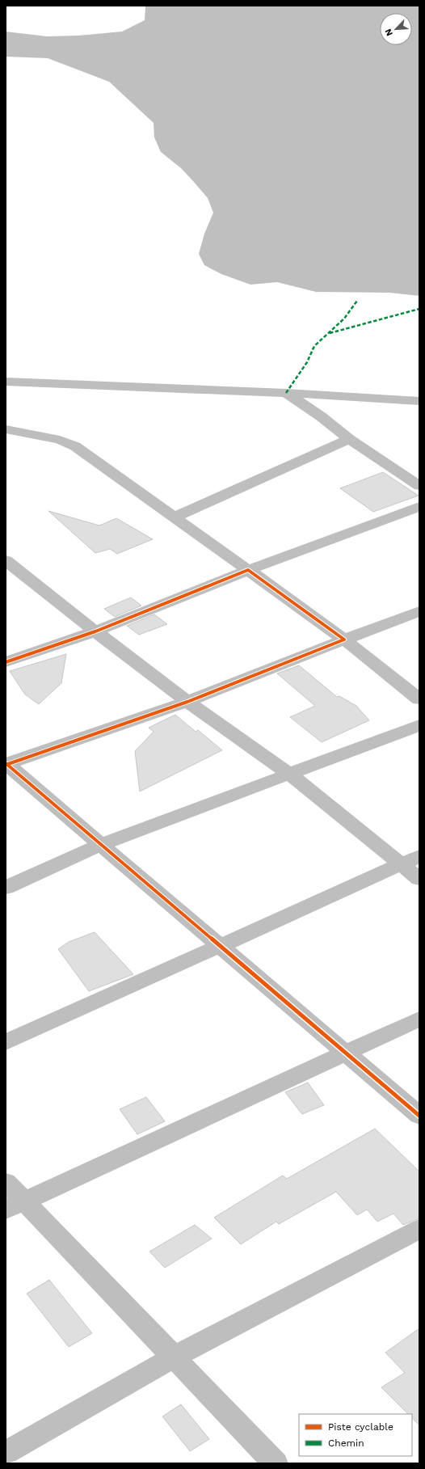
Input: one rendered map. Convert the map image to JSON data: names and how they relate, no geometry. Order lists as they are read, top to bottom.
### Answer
{
  "legend": ["Piste cyclable", "Chemin"],
  "north": "bottom left"
}
